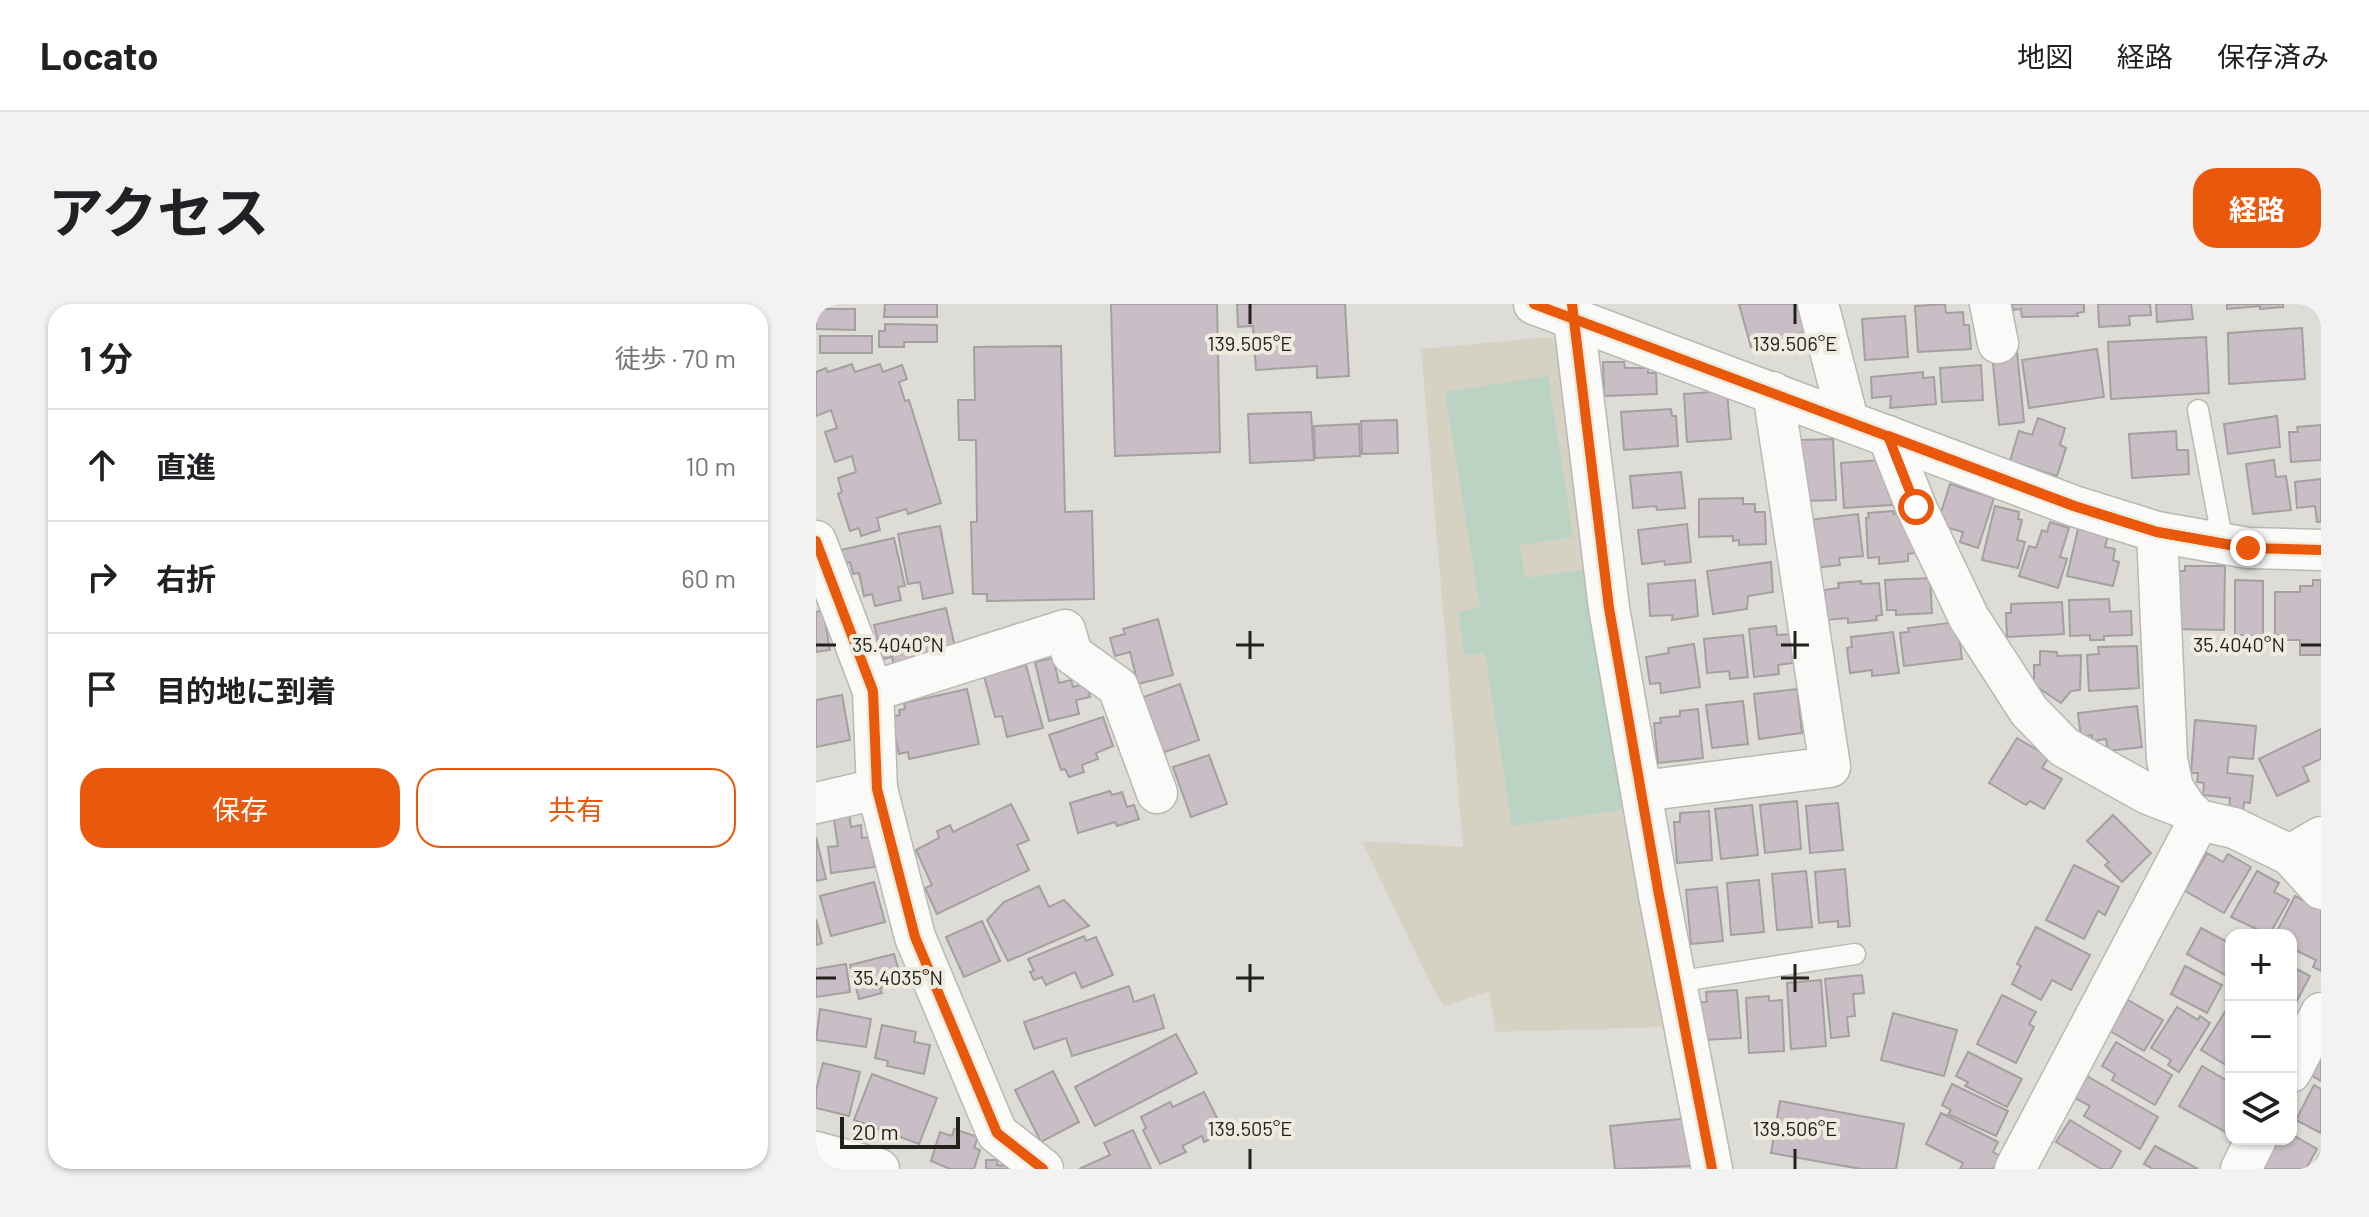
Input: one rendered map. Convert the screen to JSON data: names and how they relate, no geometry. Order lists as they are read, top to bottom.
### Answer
{
  "scale_bar": "20 m",
  "page": {
    "header": "Locato",
    "nav": ["地図", "経路", "保存済み"],
    "title": "アクセス",
    "buttons": [
      "経路",
      ["保存", "共有"]
    ],
    "heading": ["1 分", "徒歩 · 70 m"],
    "list": [
      ["直進", "10 m"],
      ["右折", "60 m"],
      "目的地に到着"
    ],
    "map_buttons": ["+", "−"],
    "scale": "20 m"
  },
  "coordinates": [
    "139.505°E",
    "139.506°E",
    "35.4040°N",
    "35.4035°N"
  ]
}
